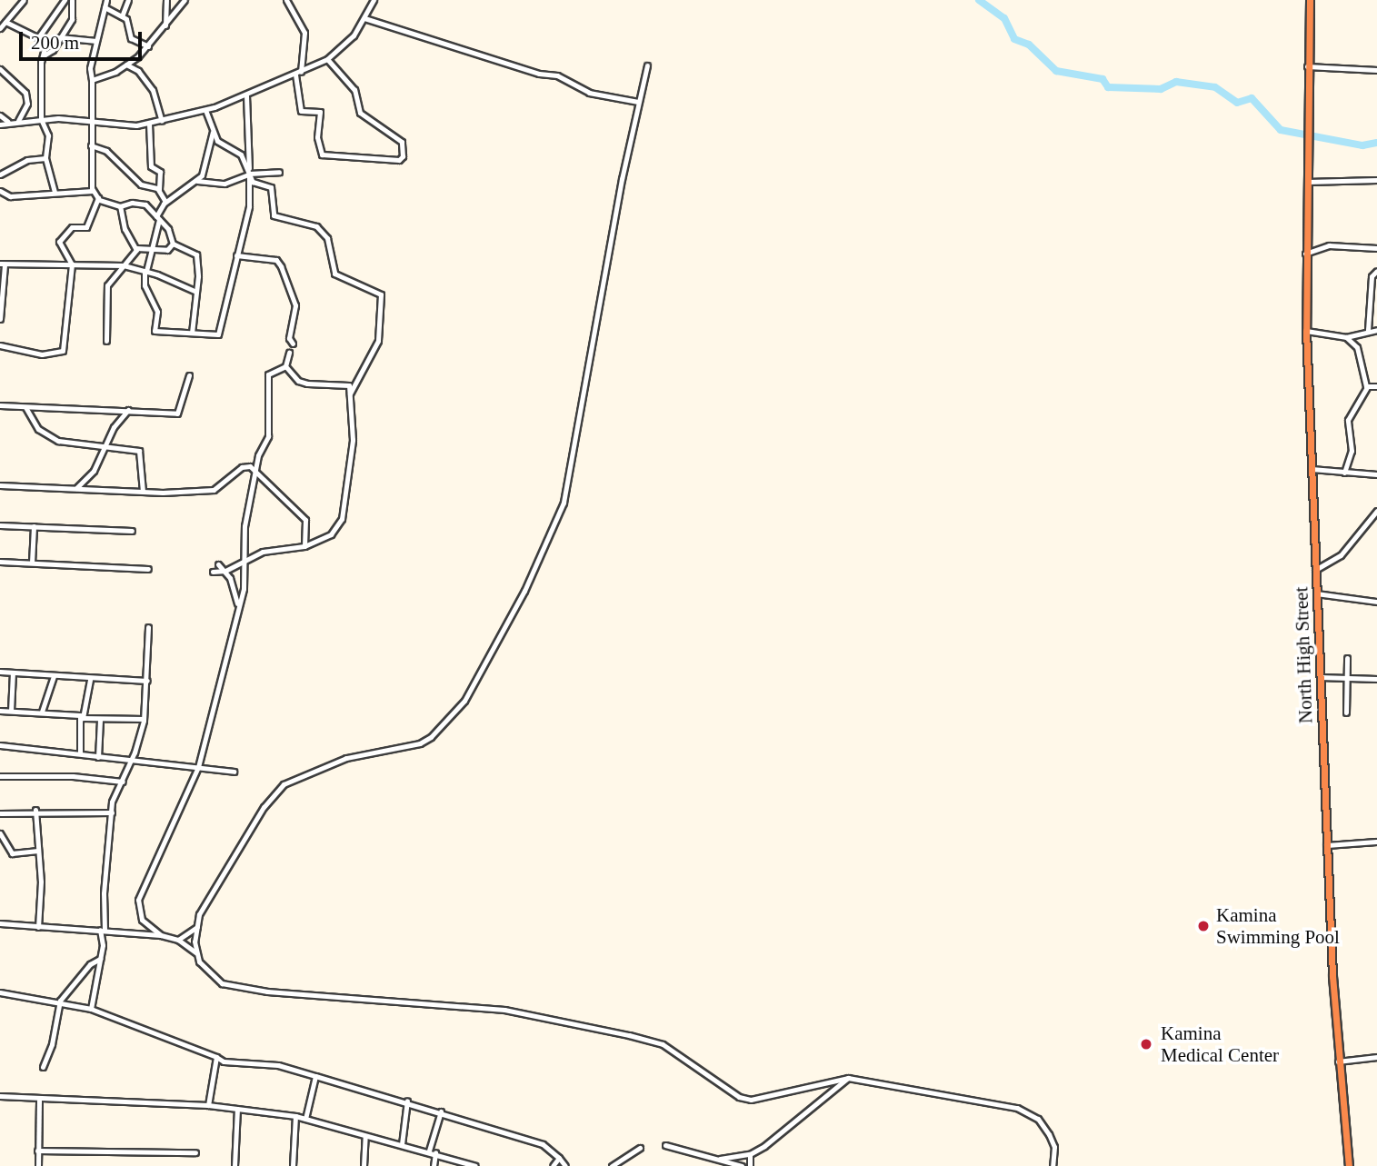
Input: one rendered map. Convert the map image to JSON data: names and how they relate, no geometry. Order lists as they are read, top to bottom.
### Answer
{
  "streets": {
    "highway": ["North High Street"]
  },
  "places": ["Kamina Swimming Pool", "Kamina Medical Center"],
  "scale_bar": "200 m"
}
